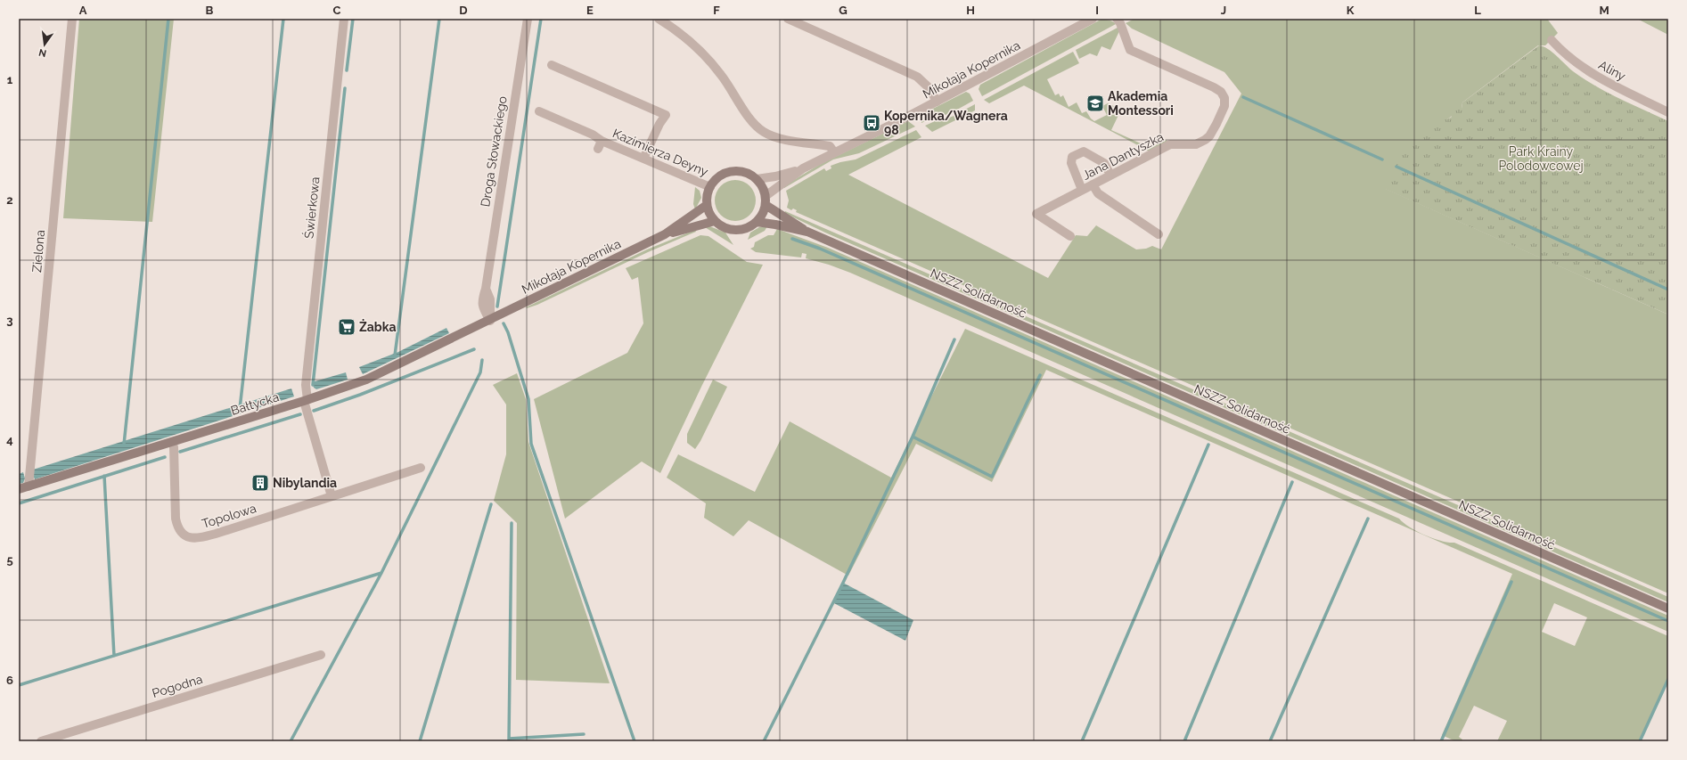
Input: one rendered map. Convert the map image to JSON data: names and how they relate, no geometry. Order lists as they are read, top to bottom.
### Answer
{
  "streets": {
    "main road": ["Mikołaja Kopernika", "NSZZ Solidarność", "Bałtycka"],
    "street": [
      "Aliny",
      "Droga Słowackiego",
      "Kazimierza Deyny",
      "Jana Dantyszka",
      "Świerkowa",
      "Zielona",
      "Topolowa",
      "Pogodna"
    ]
  },
  "crossings": [
    ["Mikołaja Kopernika", "Droga Słowackiego"],
    ["Mikołaja Kopernika", "Kazimierza Deyny"],
    ["Mikołaja Kopernika", "NSZZ Solidarność"],
    ["Mikołaja Kopernika", "Bałtycka"],
    ["Droga Słowackiego", "Bałtycka"],
    ["Kazimierza Deyny", "NSZZ Solidarność"],
    ["Świerkowa", "Bałtycka"],
    ["Zielona", "Bałtycka"],
    ["Bałtycka", "Topolowa"]
  ],
  "parks": ["Park Krainy Polodowcowej"],
  "places": {
    "school or university": ["Akademia Montessori"],
    "bus stop": ["Kopernika/Wagnera 98"],
    "supermarket": ["Żabka"],
    "building": ["Nibylandia"]
  },
  "north": "bottom",
  "grid": {
    "columns": [
      "A",
      "B",
      "C",
      "D",
      "E",
      "F",
      "G",
      "H",
      "I",
      "J",
      "K",
      "L",
      "M"
    ],
    "rows": [
      "1",
      "2",
      "3",
      "4",
      "5",
      "6"
    ]
  }
}
